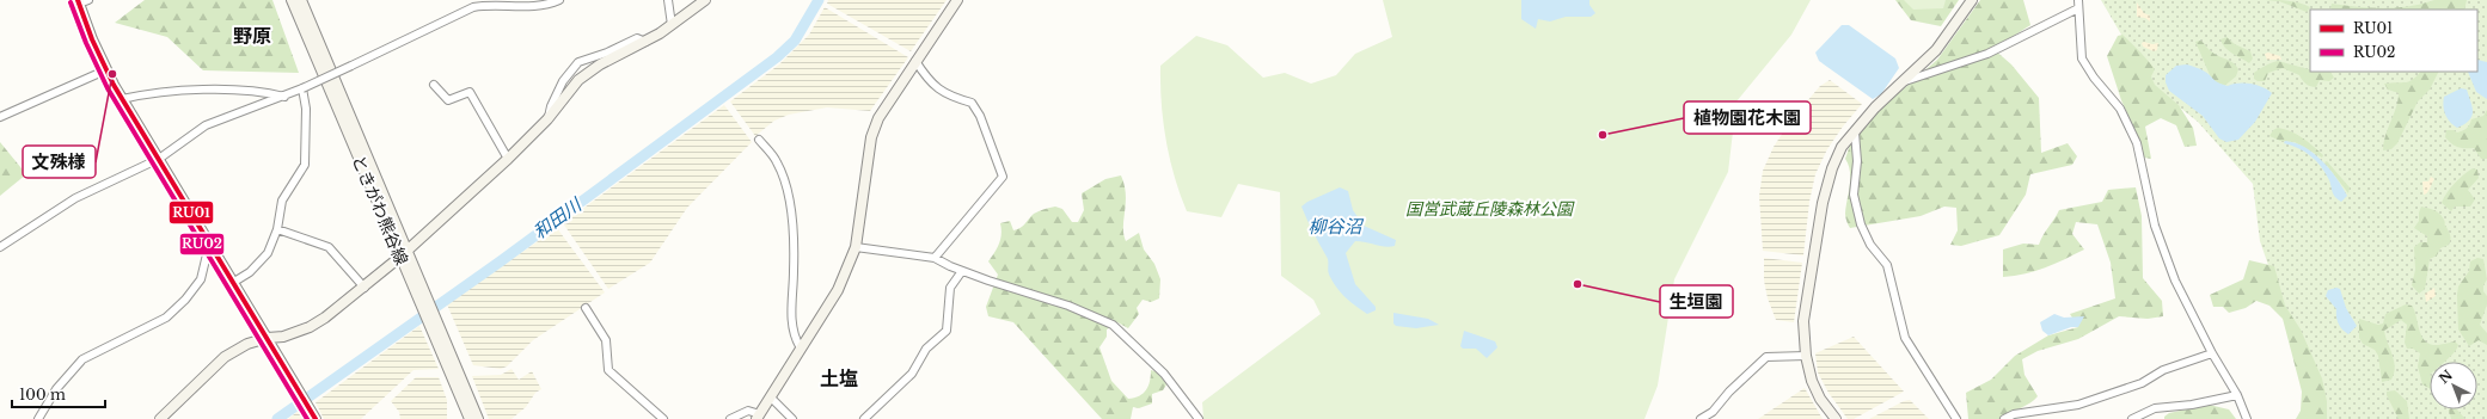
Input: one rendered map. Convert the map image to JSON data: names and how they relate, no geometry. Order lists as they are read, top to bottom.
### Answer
{
  "streets": {
    "street": ["ときがわ熊谷線"]
  },
  "districts": ["野原", "土塩"],
  "water": ["和田川", "柳谷沼"],
  "parks": ["国営武蔵丘陵森林公園"],
  "places": ["文殊様", "植物園花木園", "生垣園"],
  "lines": ["transit line RU01", "transit line RU02"],
  "legend": ["RU01", "RU02"],
  "scale_bar": "100 m",
  "north": "top left"
}
